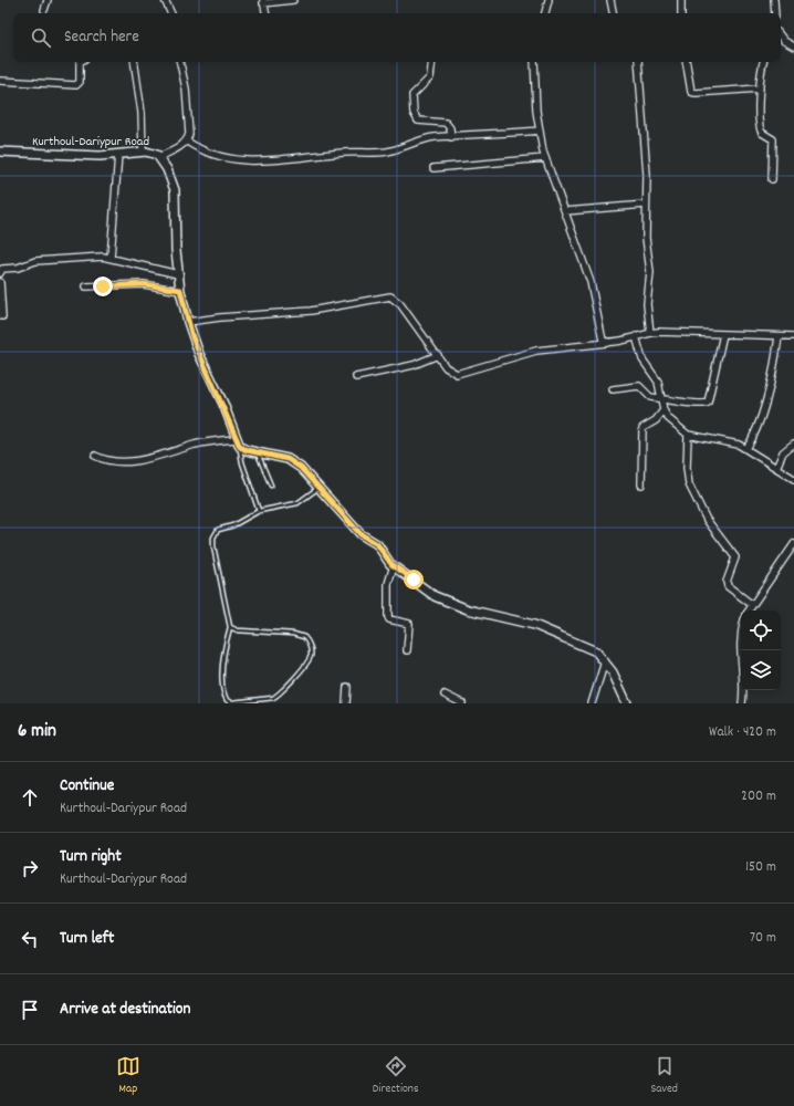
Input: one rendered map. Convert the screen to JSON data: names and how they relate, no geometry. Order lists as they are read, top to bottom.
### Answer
{
  "streets": {
    "street": ["Kurthoul-Dariypur Road"]
  },
  "page": {
    "search": "Search here",
    "heading": ["6 min", "Walk · 420 m"],
    "list": [
      ["Continue", "Kurthoul-Dariypur Road", "200 m"],
      ["Turn right", "Kurthoul-Dariypur Road", "150 m"],
      ["Turn left", "70 m"],
      "Arrive at destination"
    ],
    "nav": ["Map", "Directions", "Saved"]
  }
}
